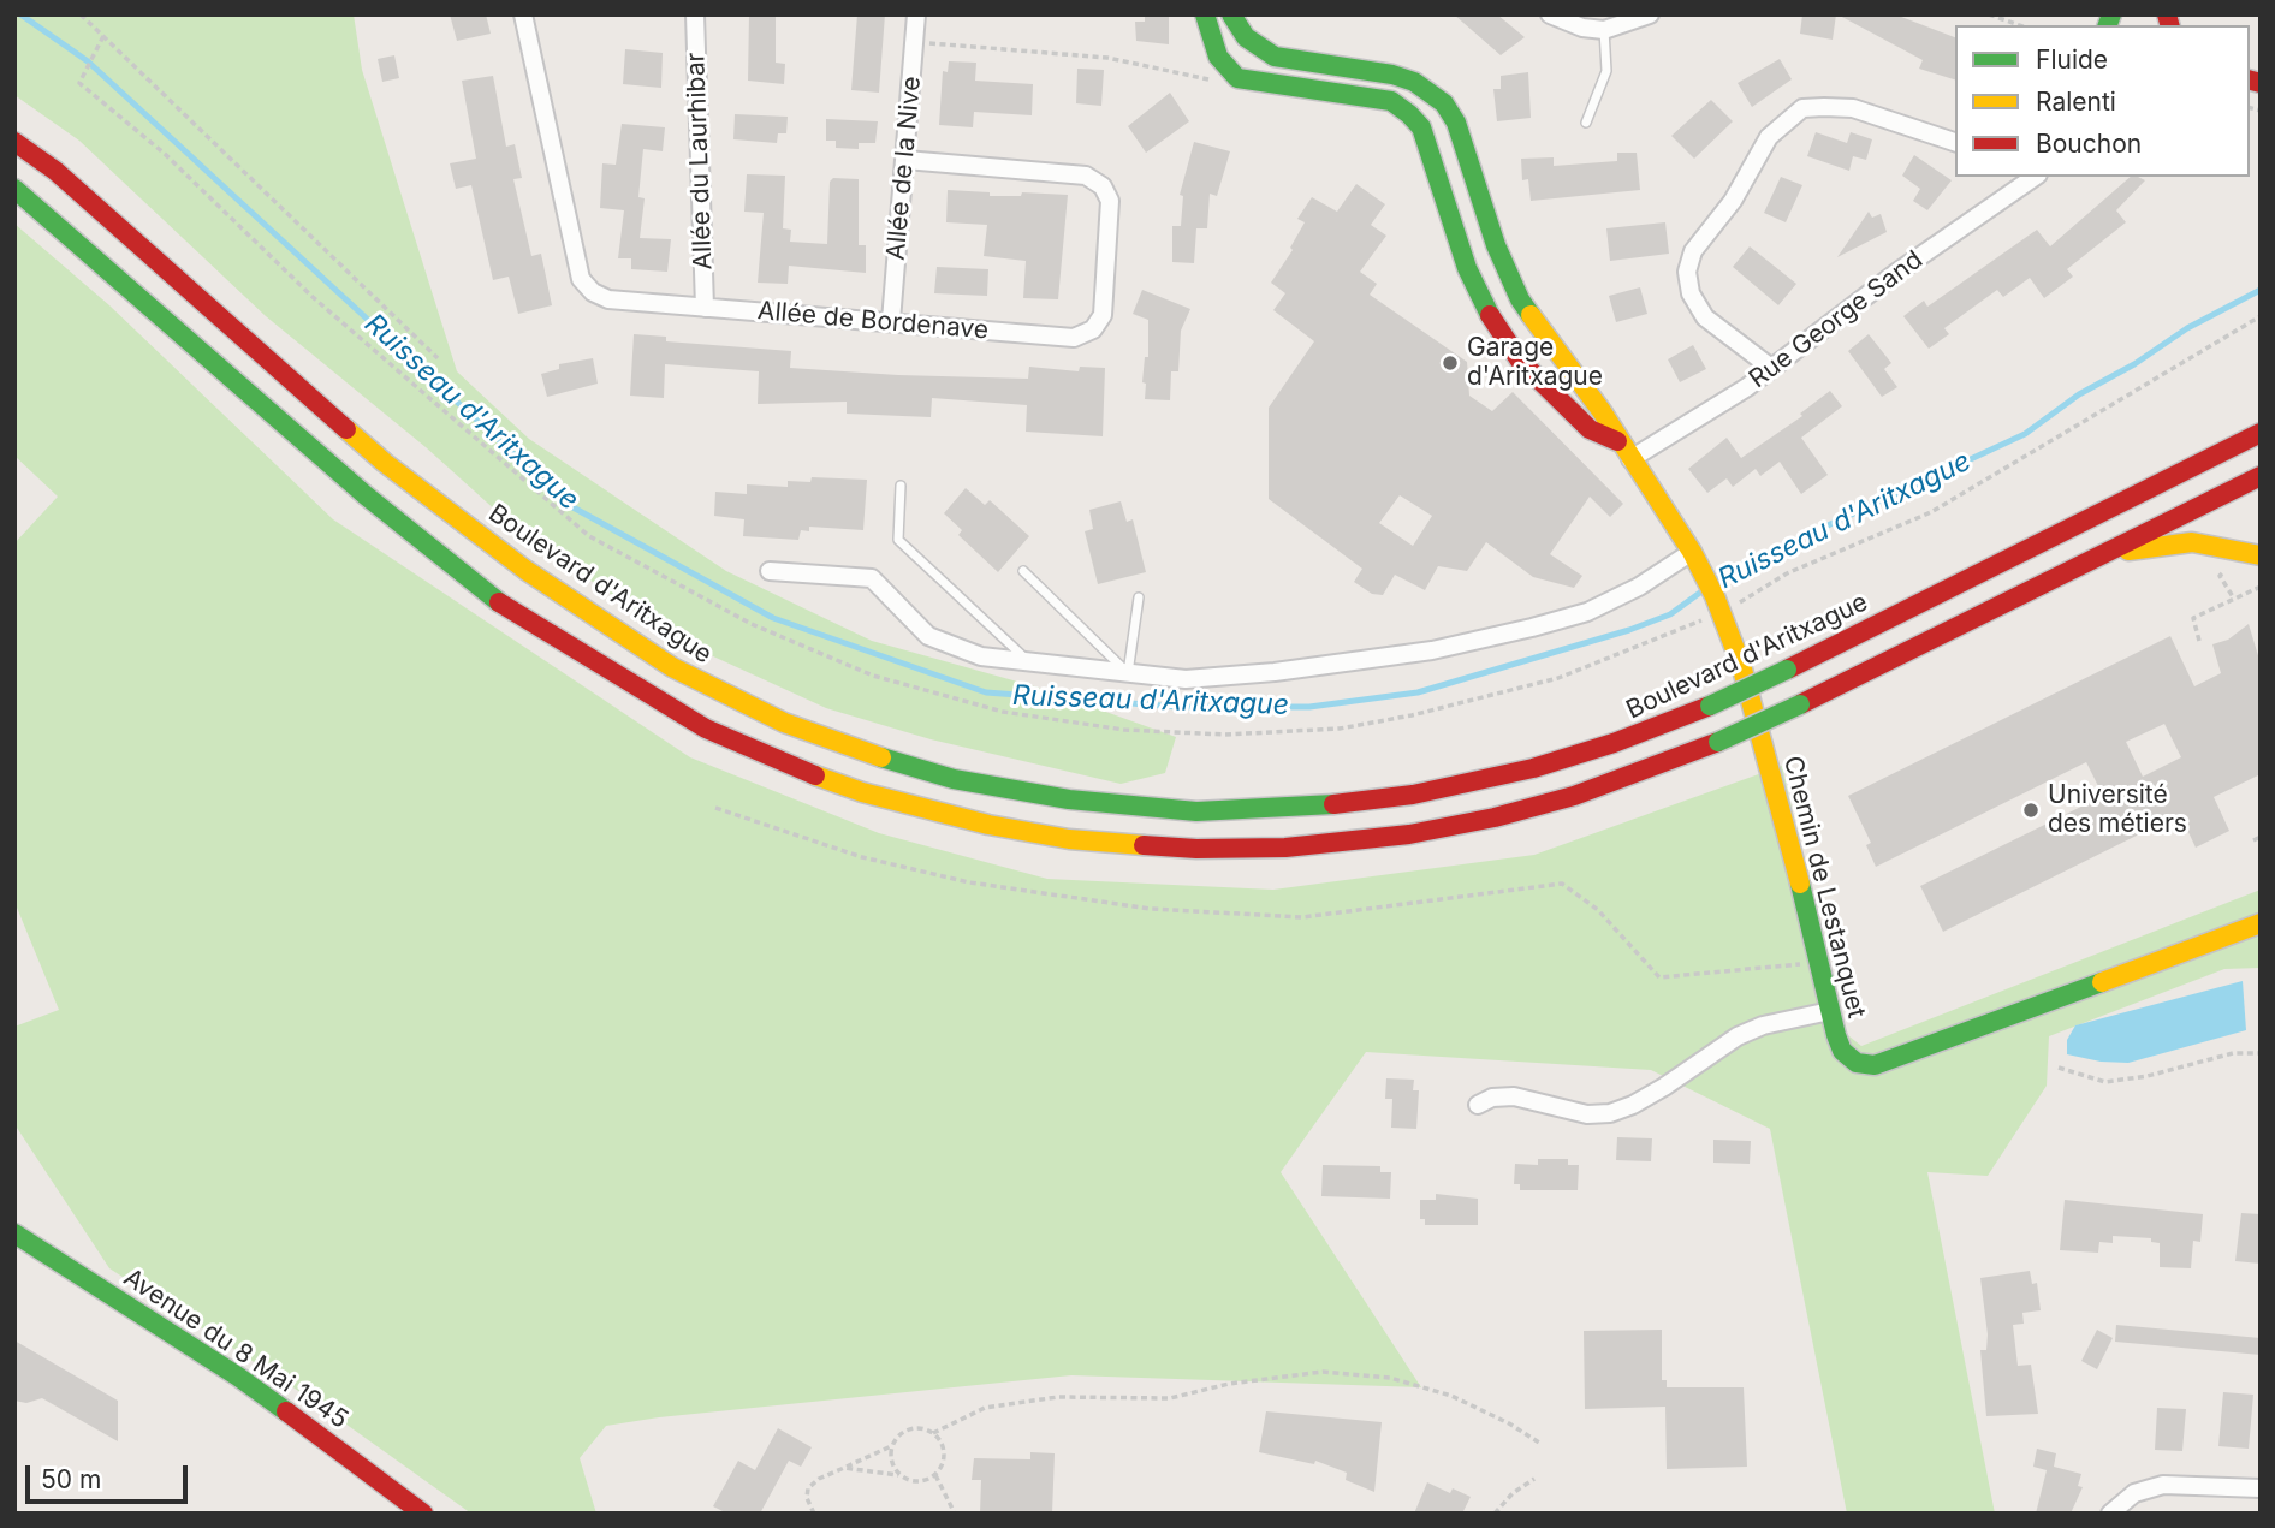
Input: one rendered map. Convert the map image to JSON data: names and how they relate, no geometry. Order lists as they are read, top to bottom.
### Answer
{
  "streets": {
    "main road": ["Boulevard d'Aritxague", "Chemin de Lestanquet", "Avenue du 8 Mai 1945"],
    "street": [
      "Allée du Laurhibar",
      "Allée de la Nive",
      "Rue George Sand",
      "Allée de Bordenave"
    ]
  },
  "crossings": [
    ["Allée du Laurhibar", "Allée de Bordenave"],
    ["Allée de la Nive", "Allée de Bordenave"],
    ["Rue George Sand", "Chemin de Lestanquet"]
  ],
  "water": ["Ruisseau d'Aritxague"],
  "places": ["Garage d'Aritxague", "Université des métiers"],
  "legend": ["Fluide", "Ralenti", "Bouchon"],
  "scale_bar": "50 m"
}
